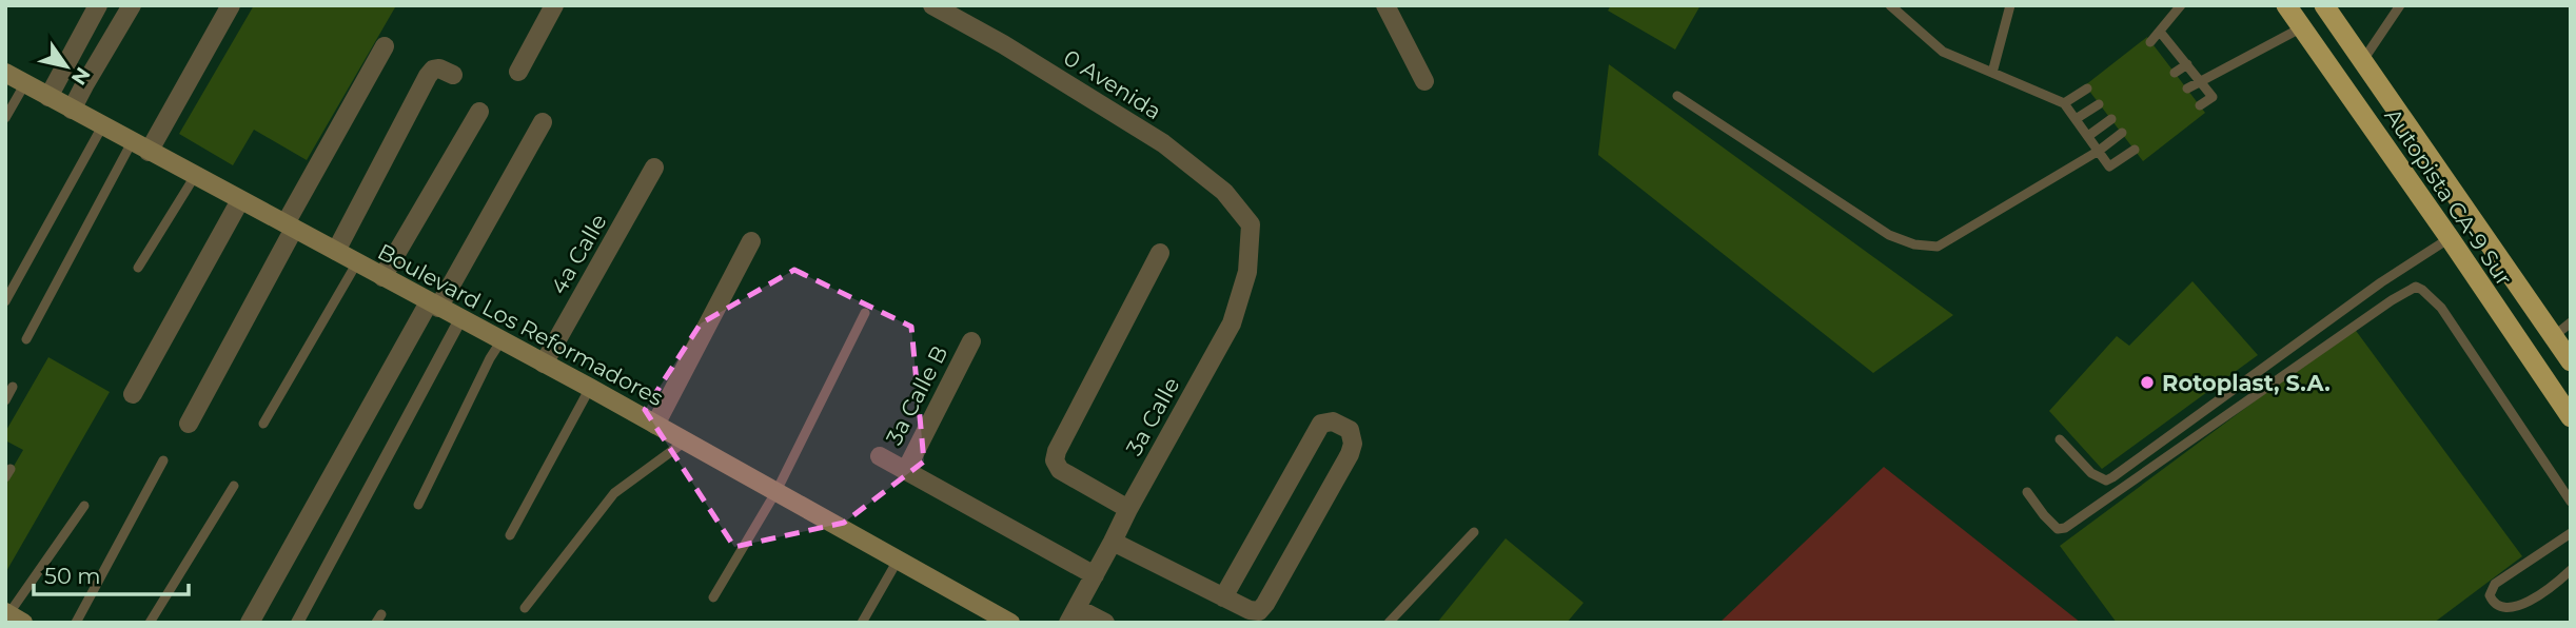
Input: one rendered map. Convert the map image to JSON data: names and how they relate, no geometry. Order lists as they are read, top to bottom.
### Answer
{
  "streets": {
    "highway": ["Autopista CA-9 Sur"],
    "main road": ["Boulevard Los Reformadores"],
    "street": [
      "0 Avenida",
      "4a Calle",
      "3a Calle B",
      "3a Calle"
    ]
  },
  "crossings": [
    ["0 Avenida", "3a Calle"],
    ["4a Calle", "Boulevard Los Reformadores"]
  ],
  "places": ["Rotoplast, S.A."],
  "scale_bar": "50 m",
  "north": "bottom right"
}
